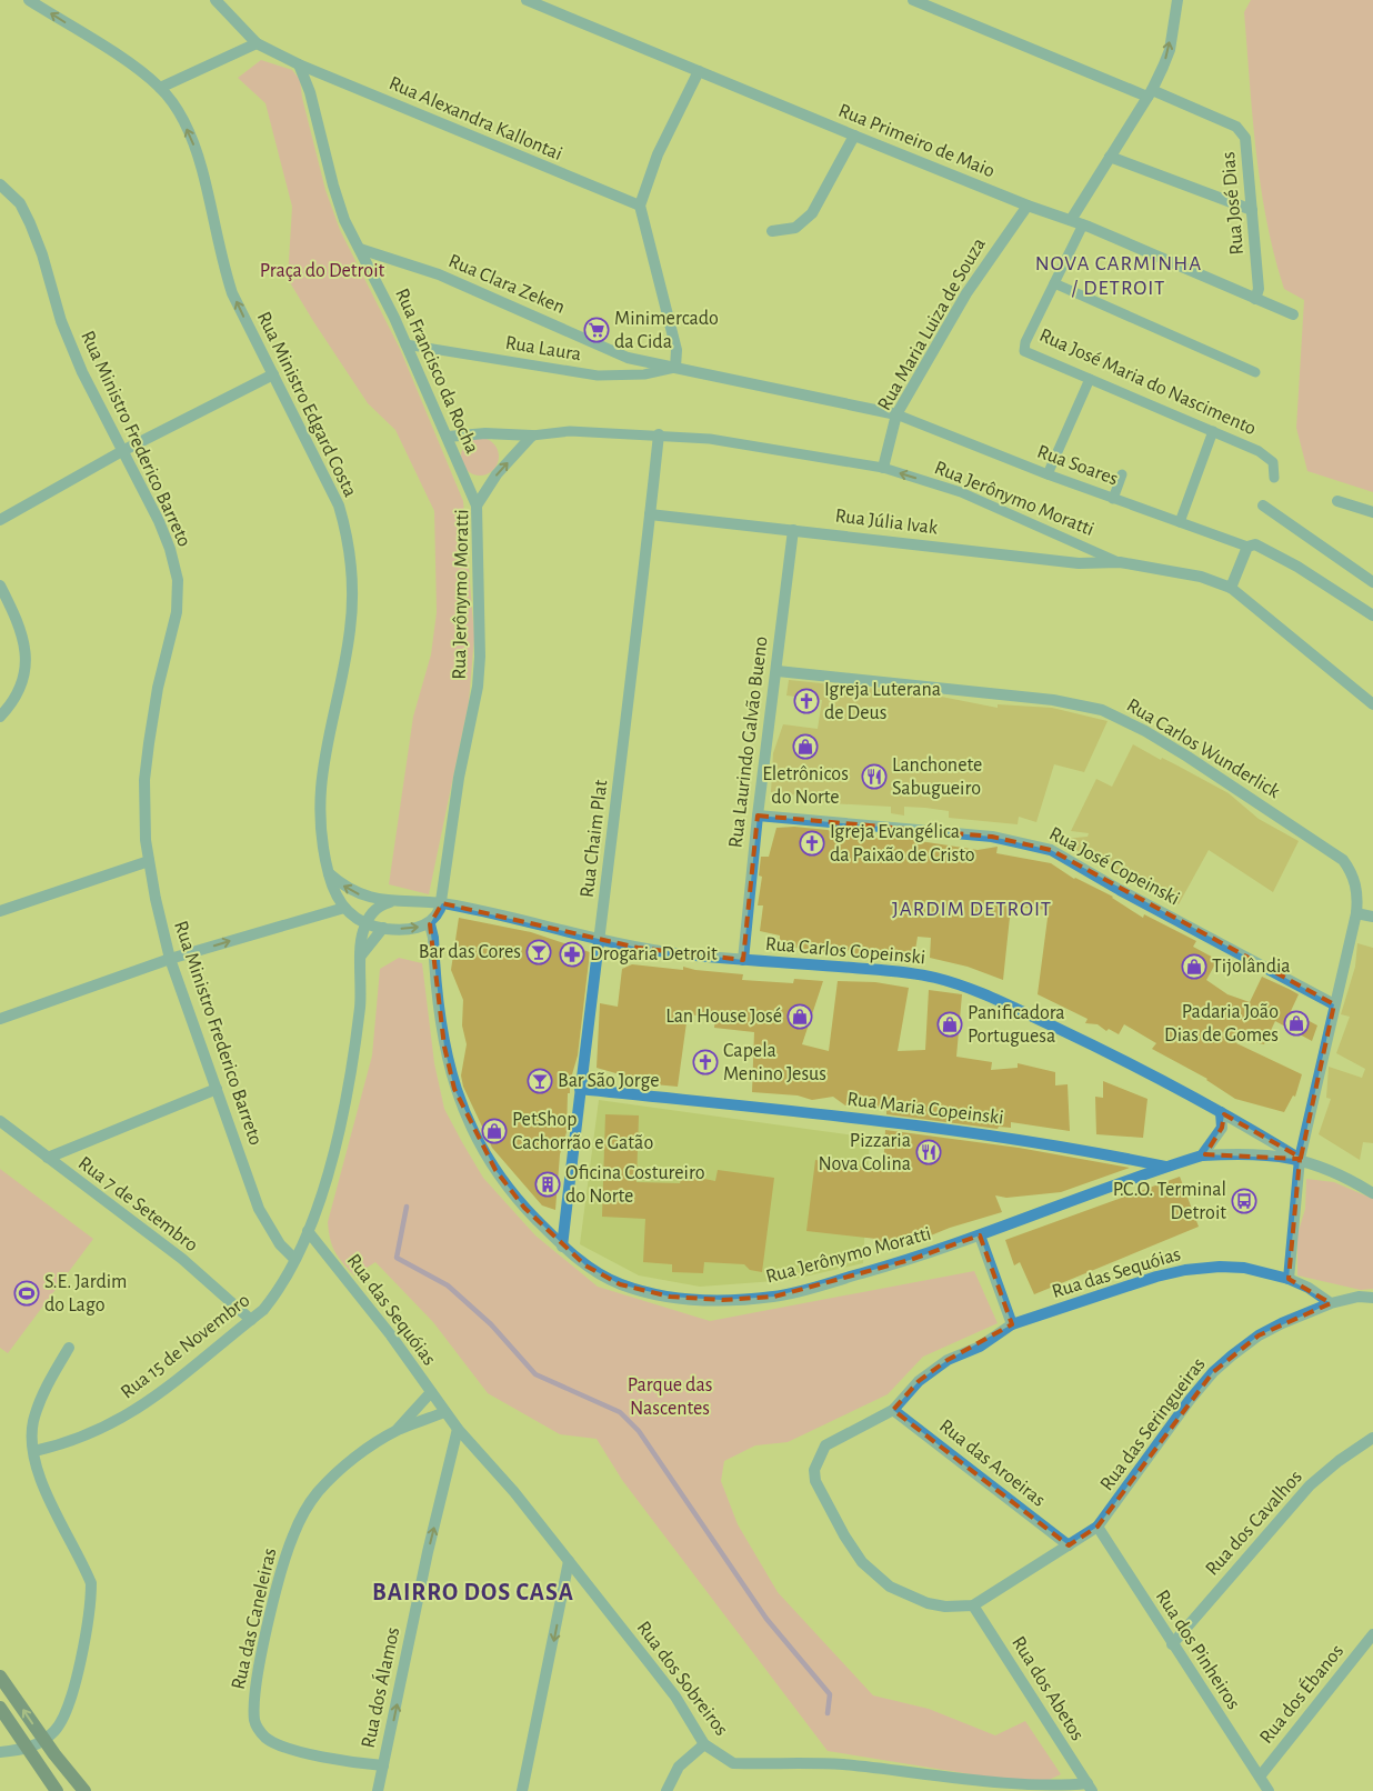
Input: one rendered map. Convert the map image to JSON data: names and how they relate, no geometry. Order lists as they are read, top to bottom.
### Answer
{
  "streets": {
    "street": [
      "Rua Alexandra Kallontai",
      "Rua Primeiro de Maio",
      "Rua José Dias",
      "Rua Clara Zeken",
      "Rua Maria Luiza de Souza",
      "Rua Francisco da Rocha",
      "Rua Ministro Edgard Costa",
      "Rua Ministro Frederico Barreto",
      "Rua Jerônymo Moratti",
      "Rua Júlia Ivak",
      "Rua Laurindo Galvão Bueno",
      "Rua Carlos Wunderlick",
      "Rua Chaim Plat",
      "Rua José Copeinski",
      "Rua Carlos Copeinski",
      "Rua Maria Copeinski",
      "Rua 7 de Setembro",
      "Rua das Sequóias",
      "Rua 15 de Novembro",
      "Rua das Seringueiras",
      "Rua das Aroeiras",
      "Rua dos Cavalhos",
      "Rua das Caneleiras",
      "Rua dos Pinheiros",
      "Rua dos Sobreiros",
      "Rua dos Álamos",
      "Rua dos Abetos",
      "Rua dos Ébanos"
    ],
    "lane": ["Rua Laura", "Rua José Maria do Nascimento", "Rua Soares"]
  },
  "crossings": [
    ["Rua Alexandra Kallontai", "Rua Francisco da Rocha"],
    ["Rua Primeiro de Maio", "Rua José Dias"],
    ["Rua Primeiro de Maio", "Rua Maria Luiza de Souza"],
    ["Rua Primeiro de Maio", "Rua José Maria do Nascimento"],
    ["Rua Clara Zeken", "Rua Maria Luiza de Souza"],
    ["Rua Clara Zeken", "Rua Laura"],
    ["Rua Clara Zeken", "Rua Francisco da Rocha"],
    ["Rua Clara Zeken", "Rua Soares"],
    ["Rua Maria Luiza de Souza", "Rua Soares"],
    ["Rua Maria Luiza de Souza", "Rua Jerônymo Moratti"],
    ["Rua Laura", "Rua Francisco da Rocha"],
    ["Rua Francisco da Rocha", "Rua Jerônymo Moratti"],
    ["Rua Ministro Edgard Costa", "Rua Carlos Copeinski"],
    ["Rua Ministro Frederico Barreto", "Rua 15 de Novembro"],
    ["Rua Jerônymo Moratti", "Rua Júlia Ivak"],
    ["Rua Jerônymo Moratti", "Rua Carlos Wunderlick"],
    ["Rua Jerônymo Moratti", "Rua Chaim Plat"],
    ["Rua Jerônymo Moratti", "Rua Carlos Copeinski"],
    ["Rua Jerônymo Moratti", "Rua Maria Copeinski"],
    ["Rua Júlia Ivak", "Rua Laurindo Galvão Bueno"],
    ["Rua Júlia Ivak", "Rua Chaim Plat"],
    ["Rua Laurindo Galvão Bueno", "Rua Carlos Wunderlick"],
    ["Rua Laurindo Galvão Bueno", "Rua José Copeinski"],
    ["Rua Laurindo Galvão Bueno", "Rua Carlos Copeinski"],
    ["Rua Carlos Wunderlick", "Rua José Copeinski"],
    ["Rua Carlos Wunderlick", "Rua Carlos Copeinski"],
    ["Rua Carlos Wunderlick", "Rua das Sequóias"],
    ["Rua Chaim Plat", "Rua Carlos Copeinski"],
    ["Rua Chaim Plat", "Rua Maria Copeinski"],
    ["Rua 7 de Setembro", "Rua 15 de Novembro"],
    ["Rua das Sequóias", "Rua 15 de Novembro"],
    ["Rua das Sequóias", "Rua das Seringueiras"],
    ["Rua das Sequóias", "Rua das Aroeiras"],
    ["Rua das Sequóias", "Rua das Caneleiras"],
    ["Rua das Sequóias", "Rua dos Sobreiros"],
    ["Rua das Sequóias", "Rua dos Abetos"],
    ["Rua das Seringueiras", "Rua das Aroeiras"],
    ["Rua das Seringueiras", "Rua dos Pinheiros"],
    ["Rua das Seringueiras", "Rua dos Abetos"],
    ["Rua dos Cavalhos", "Rua dos Pinheiros"],
    ["Rua das Caneleiras", "Rua dos Sobreiros"],
    ["Rua das Caneleiras", "Rua dos Álamos"],
    ["Rua dos Pinheiros", "Rua dos Ébanos"],
    ["Rua dos Sobreiros", "Rua dos Álamos"],
    ["Rua dos Sobreiros", "Rua dos Abetos"]
  ],
  "one_way": ["Rua Ministro Edgard Costa", "Rua dos Álamos"],
  "districts": ["NOVA CARMINHA / DETROIT", "JARDIM DETROIT", "BAIRRO DOS CASA"],
  "parks": ["Praça do Detroit", "Parque das Nascentes"],
  "places": {
    "supermarket": ["Minimercado da Cida"],
    "church": ["Igreja Luterana de Deus", "Igreja Evangélica da Paixão de Cristo", "Capela Menino Jesus"],
    "shop": [
      "Eletrônicos do Norte",
      "Tijolândia",
      "Lan House José",
      "Padaria João Dias de Gomes",
      "Panificadora Portuguesa",
      "PetShop Cachorrão e Gatão"
    ],
    "restaurant": ["Lanchonete Sabugueiro", "Pizzaria Nova Colina"],
    "bar": ["Bar das Cores", "Bar São Jorge"],
    "pharmacy": ["Drogaria Detroit"],
    "building": ["Oficina Costureiro do Norte"],
    "bus stop": ["P.C.O. Terminal Detroit"],
    "sports": ["S.E. Jardim do Lago"]
  }
}
